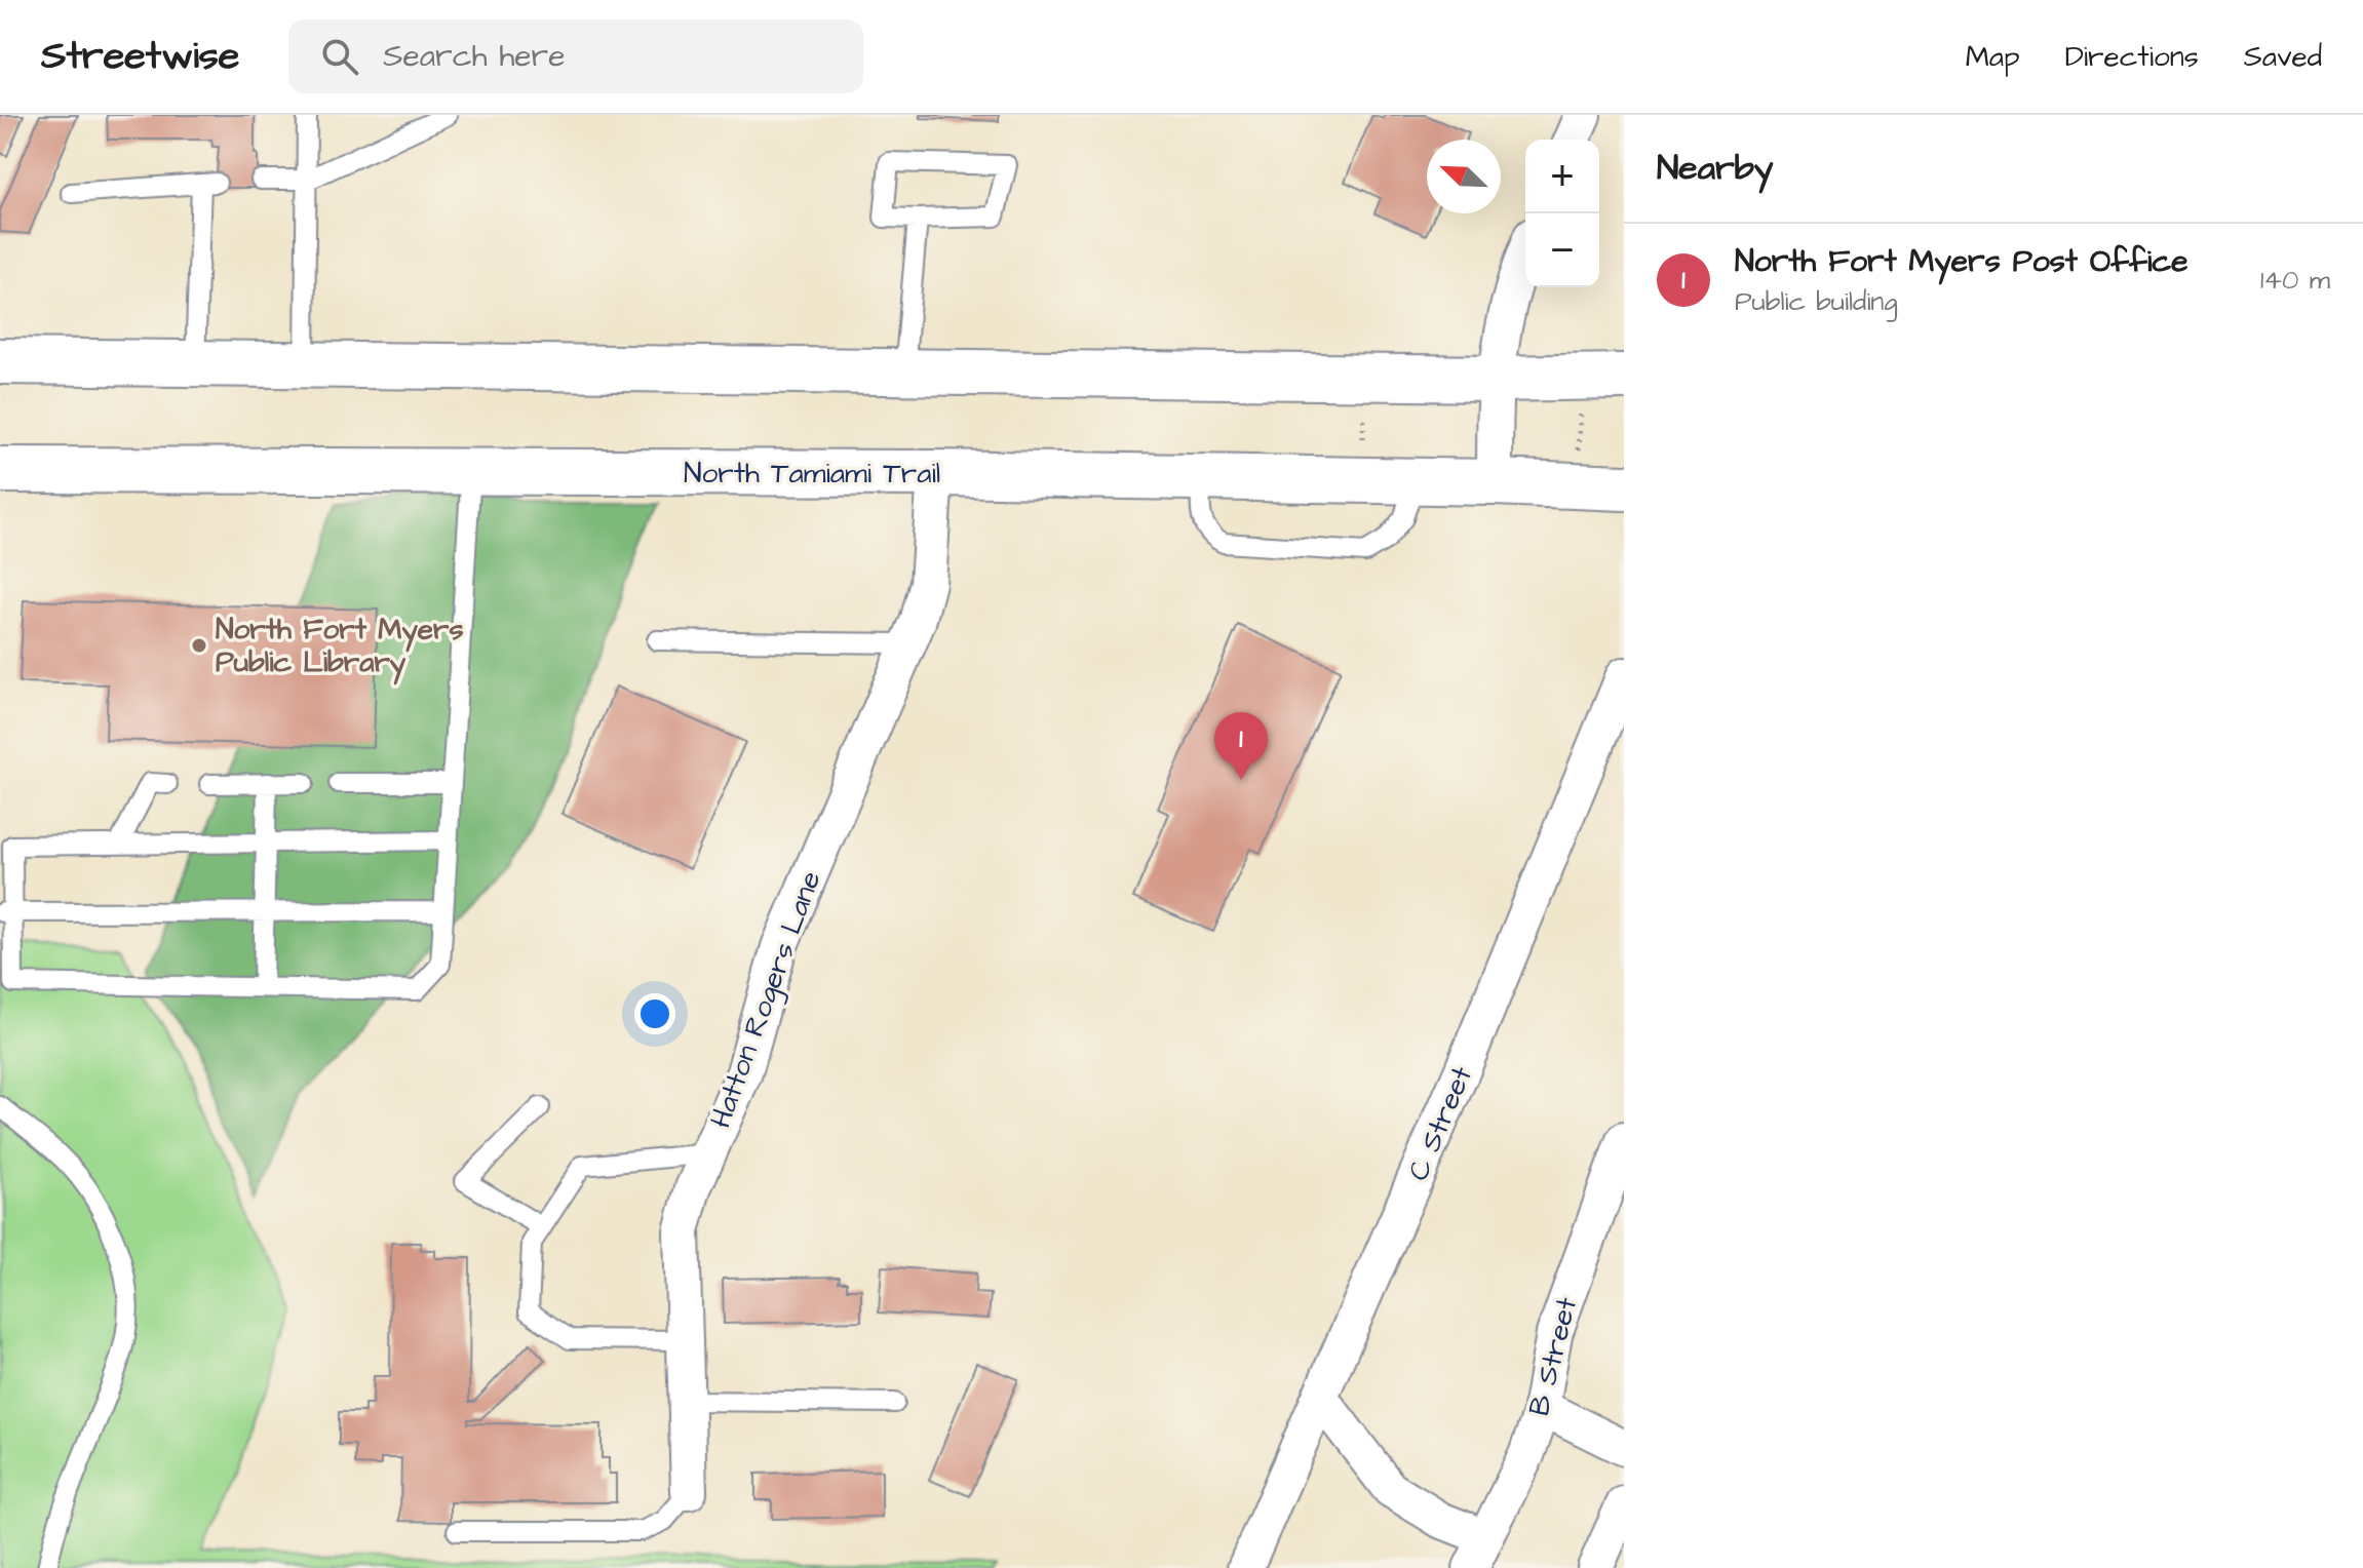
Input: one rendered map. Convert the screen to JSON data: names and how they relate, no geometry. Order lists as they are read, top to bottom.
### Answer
{
  "streets": {
    "main road": ["North Tamiami Trail"],
    "street": ["Hatton Rogers Lane", "C Street", "B Street"]
  },
  "crossings": [
    ["North Tamiami Trail", "Hatton Rogers Lane"]
  ],
  "places": ["North Fort Myers Public Library"],
  "north": "top left",
  "page": {
    "header": "Streetwise",
    "search": "Search here",
    "nav": ["Map", "Directions", "Saved"],
    "heading": "Nearby",
    "map_buttons": ["+", "−"],
    "list": [
      {
        "mark": "1",
        "name": "North Fort Myers Post Office",
        "note": "Public building",
        "value": "140 m"
      }
    ],
    "pins": "1"
  }
}
